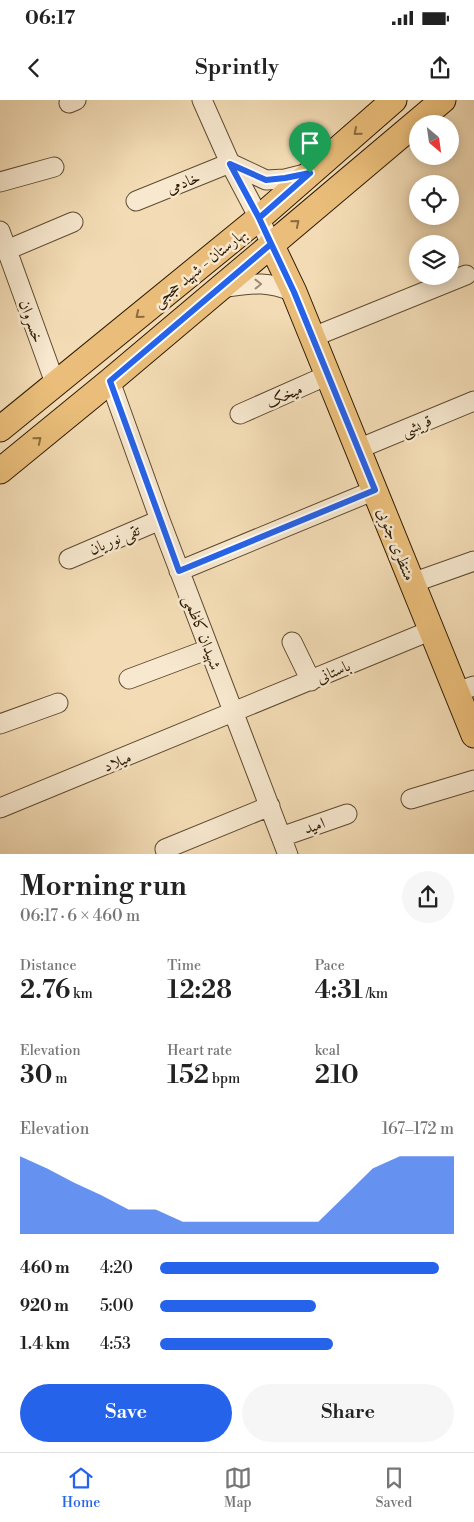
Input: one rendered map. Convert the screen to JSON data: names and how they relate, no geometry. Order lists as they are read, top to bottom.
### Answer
{
  "streets": {
    "main road": ["بهارستان - شهید حججی", "منتظری جنوبی"],
    "street": [
      "خادمی",
      "خسروان",
      "میخک",
      "قریشی",
      "تقی نوریان",
      "شهیدان کاظمی",
      "باستانی",
      "میلاد",
      "امید"
    ]
  },
  "crossings": [
    ["بهارستان - شهید حججی", "خسروان"],
    ["بهارستان - شهید حججی", "منتظری جنوبی"],
    ["بهارستان - شهید حججی", "شهیدان کاظمی"],
    ["میخک", "منتظری جنوبی"],
    ["قریشی", "منتظری جنوبی"],
    ["تقی نوریان", "شهیدان کاظمی"],
    ["منتظری جنوبی", "باستانی"],
    ["شهیدان کاظمی", "باستانی"],
    ["شهیدان کاظمی", "میلاد"],
    ["شهیدان کاظمی", "امید"],
    ["باستانی", "میلاد"]
  ],
  "north": "bottom right",
  "page": {
    "status": "06:17",
    "header": "Sprintly",
    "heading": ["Morning run", "06:17 · 6 × 460 m"],
    "stats": [
      ["Distance", "2.76 km"],
      ["Time", "12:28"],
      ["Pace", "4:31 /km"],
      ["Elevation", "30 m"],
      ["Heart rate", "152 bpm"],
      ["kcal", "210"]
    ],
    "chart": ["Elevation", "167–172 m"],
    "list": [
      {
        "name": "460 m",
        "note": "4:20"
      },
      {
        "name": "920 m",
        "note": "5:00"
      },
      {
        "name": "1.4 km",
        "note": "4:53"
      }
    ],
    "buttons": ["Save", "Share"],
    "tabs": ["Home", "Map", "Saved"]
  }
}
